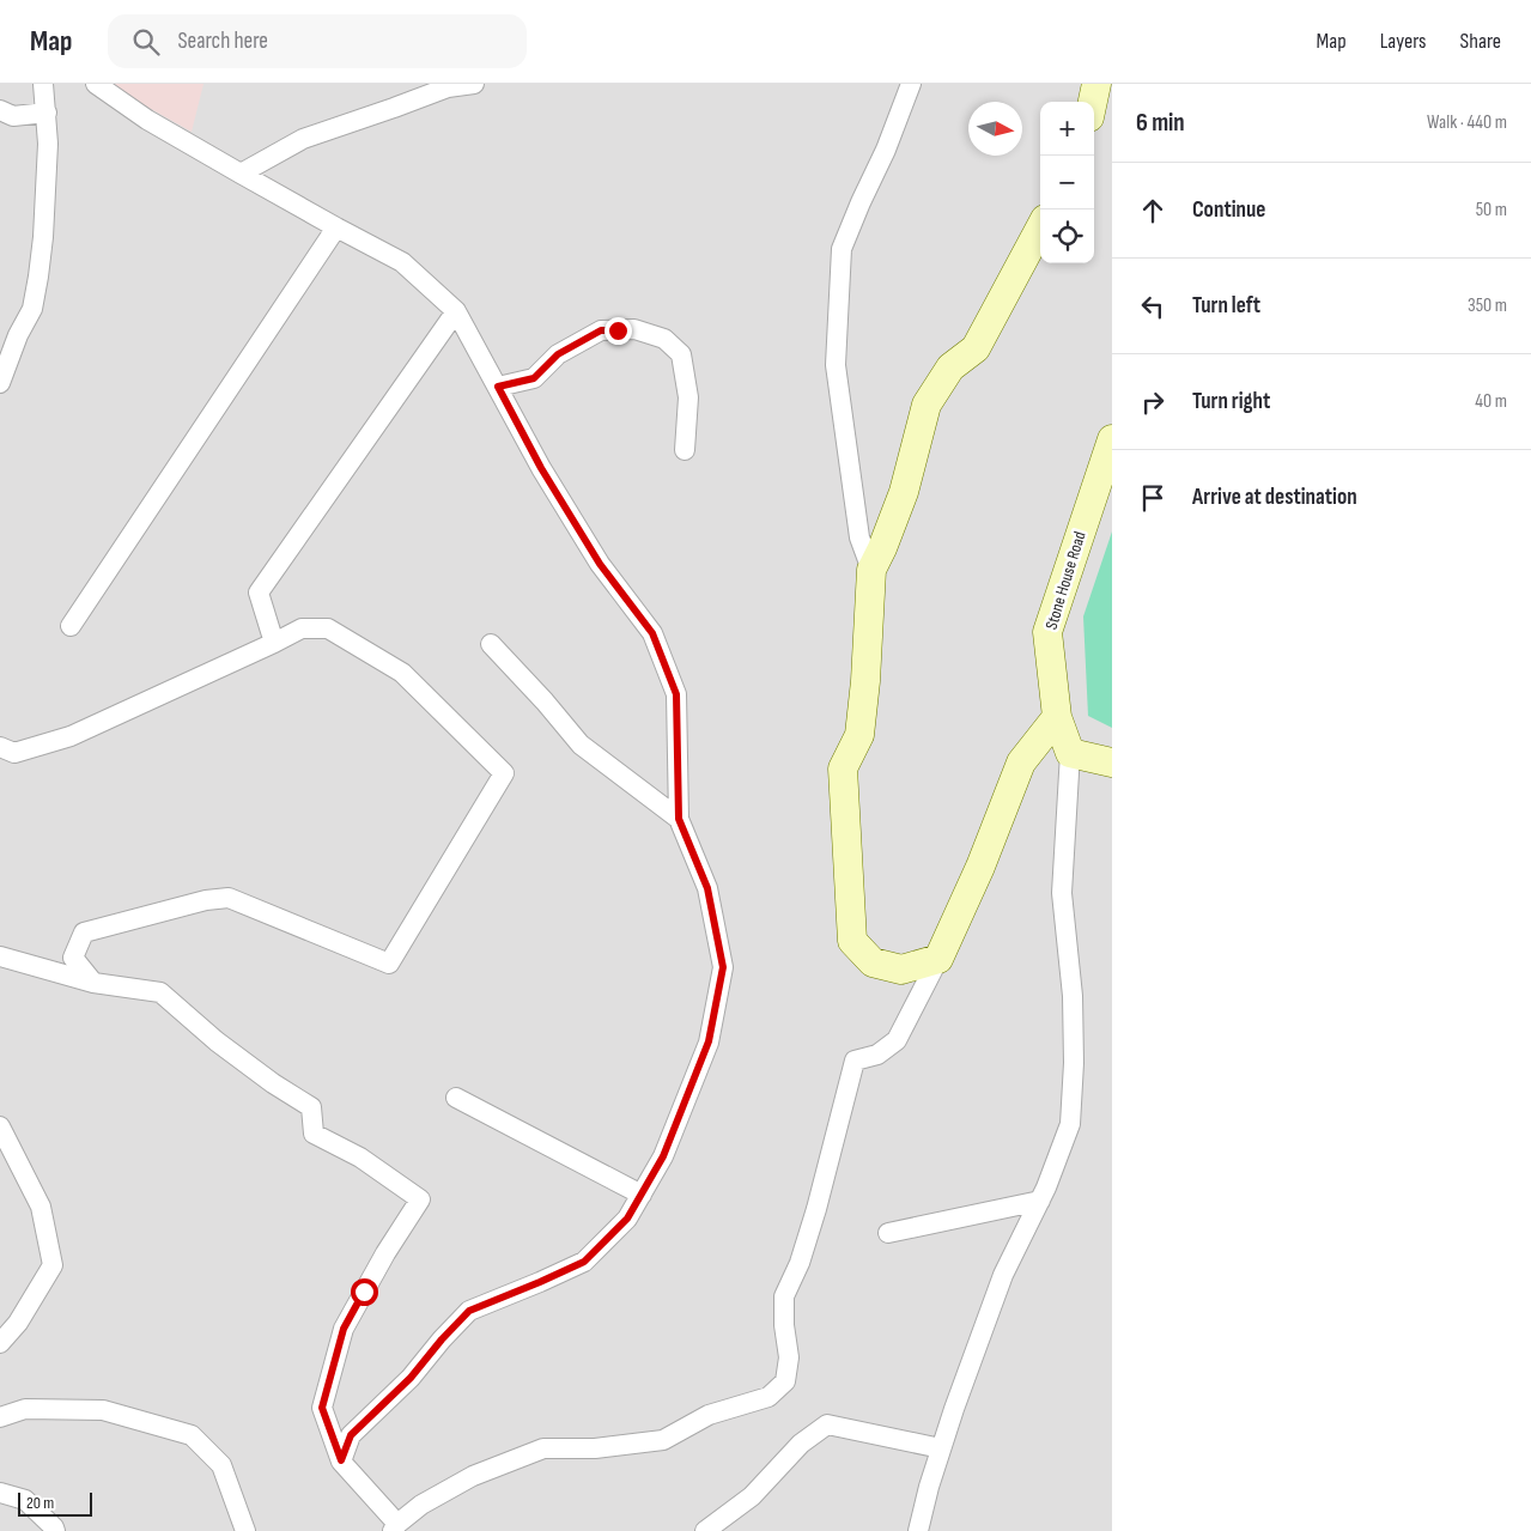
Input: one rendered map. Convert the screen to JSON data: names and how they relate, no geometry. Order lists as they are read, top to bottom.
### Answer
{
  "streets": {
    "street": ["Stone House Road"]
  },
  "scale_bar": "20 m",
  "north": "right",
  "page": {
    "header": "Map",
    "search": "Search here",
    "nav": ["Map", "Layers", "Share"],
    "heading": ["6 min", "Walk · 440 m"],
    "map_buttons": ["+", "−"],
    "list": [
      ["Continue", "50 m"],
      ["Turn left", "350 m"],
      ["Turn right", "40 m"],
      "Arrive at destination"
    ],
    "scale": "20 m"
  }
}
